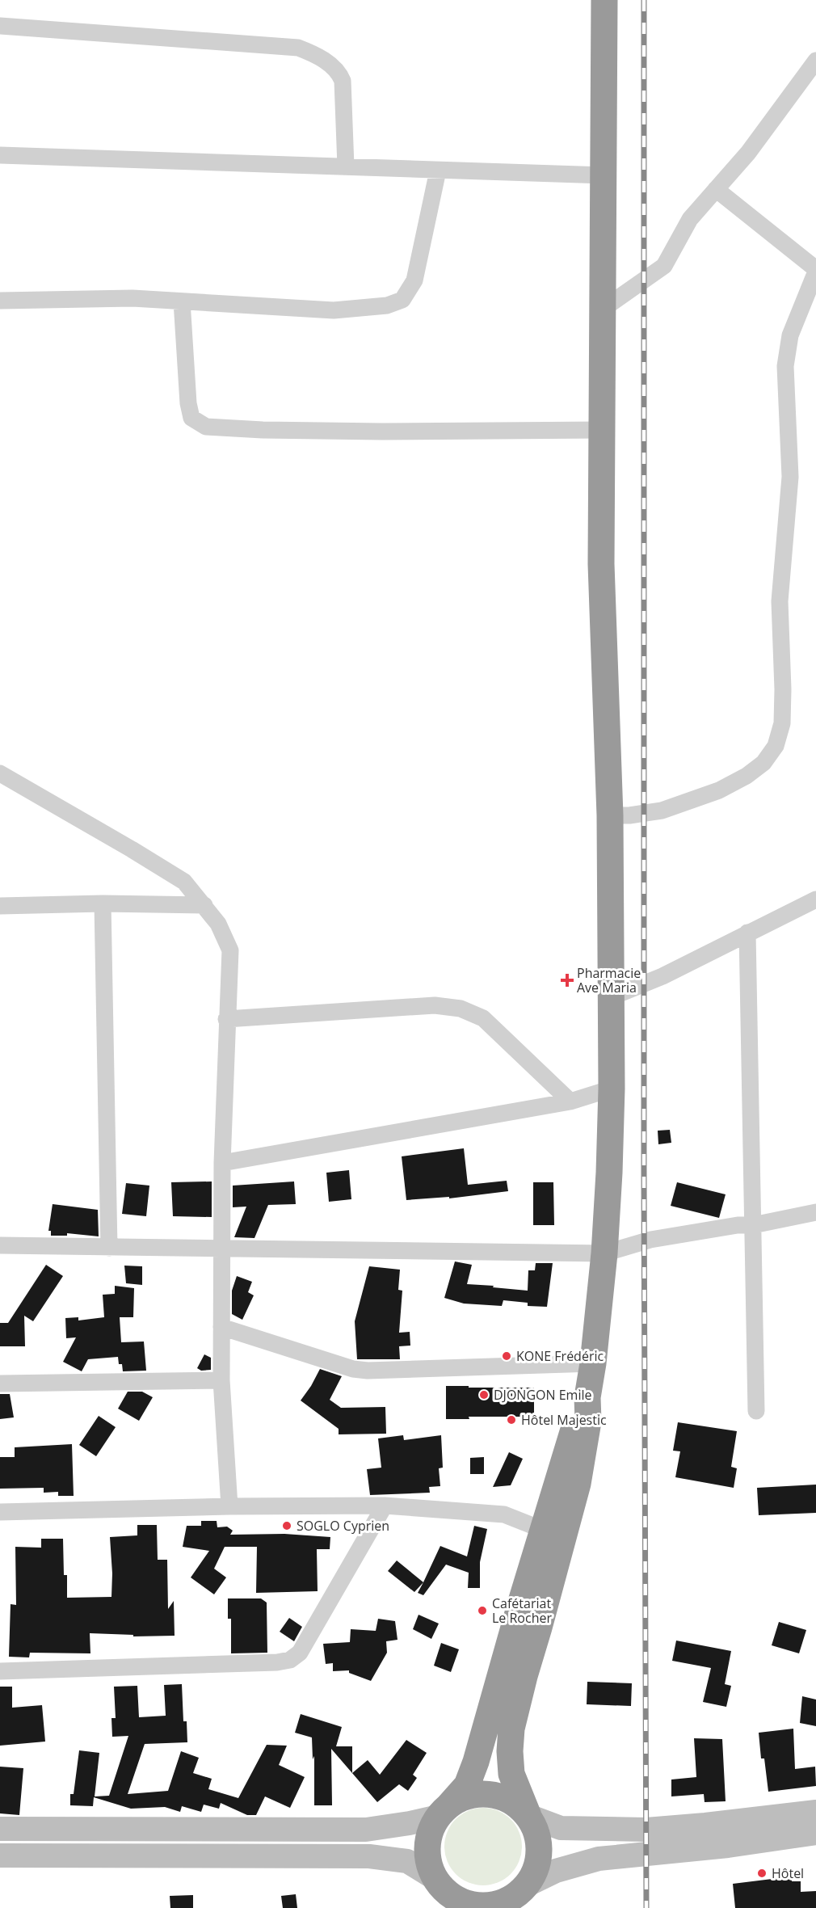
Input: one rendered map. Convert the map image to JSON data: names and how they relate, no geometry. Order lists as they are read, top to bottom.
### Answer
{
  "places": {
    "health": ["Pharmacie Ave Maria"],
    "other": [
      "KONE Frédéric",
      "DJONGON Emile",
      "Hôtel Majestic",
      "SOGLO Cyprien",
      "Cafétariat Le Rocher",
      "Hôtel"
    ]
  }
}
